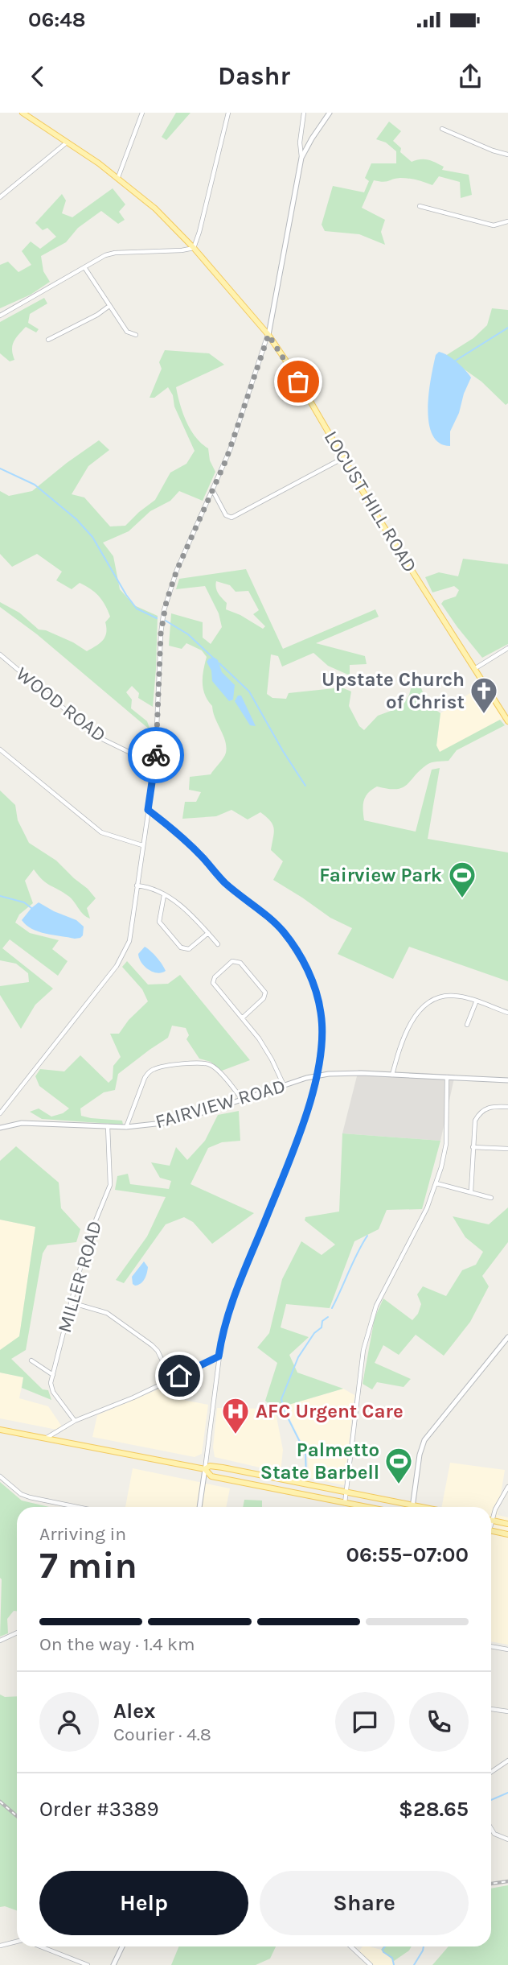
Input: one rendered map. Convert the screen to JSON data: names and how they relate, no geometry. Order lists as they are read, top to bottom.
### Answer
{
  "streets": {
    "main road": ["LOCUST HILL ROAD"],
    "street": ["WOOD ROAD", "FAIRVIEW ROAD", "MILLER ROAD"]
  },
  "crossings": [
    ["FAIRVIEW ROAD", "MILLER ROAD"]
  ],
  "places": {
    "church": ["Upstate Church of Christ"],
    "sports": ["Fairview Park", "Palmetto State Barbell"],
    "hospital": ["AFC Urgent Care"]
  },
  "page": {
    "status": "06:48",
    "header": "Dashr",
    "heading": ["7 min", "Arriving in", "06:55–07:00"],
    "panel": [
      "Alex",
      "Courier · 4.8",
      "Order #3389",
      "$28.65"
    ],
    "bar": "On the way · 1.4 km",
    "buttons": ["Help", "Share"]
  }
}
